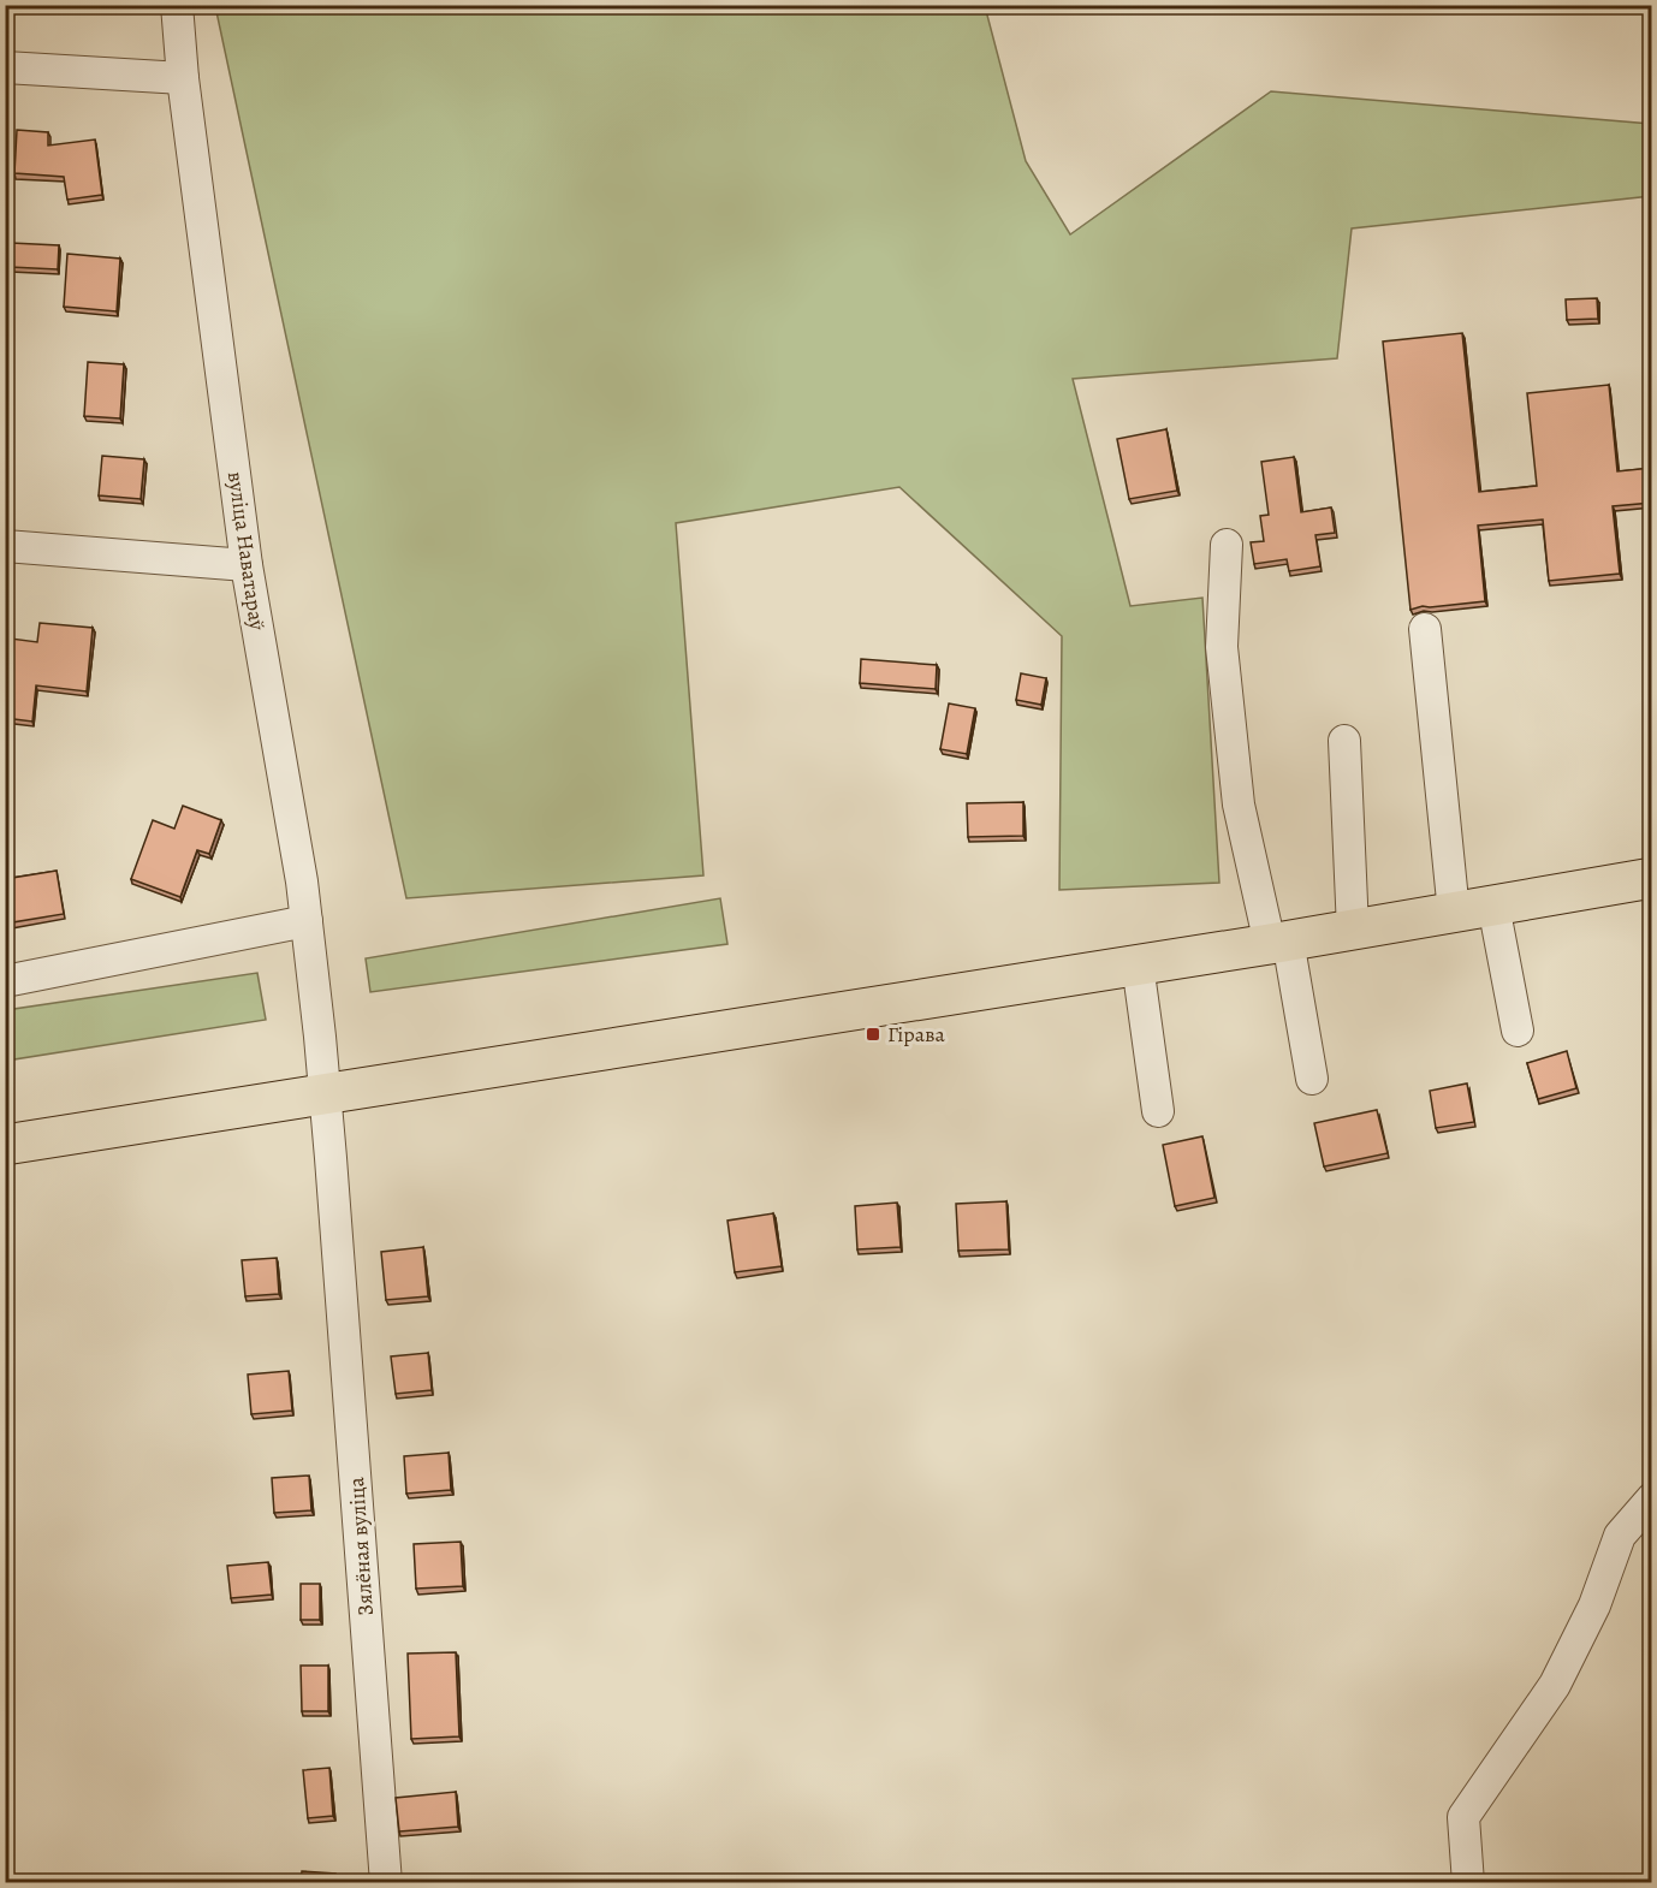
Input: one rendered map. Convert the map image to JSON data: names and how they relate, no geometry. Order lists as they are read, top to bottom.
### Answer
{
  "streets": {
    "street": ["вуліца Наватараў", "Зялёная вуліца"]
  },
  "crossings": [
    ["вуліца Наватараў", "Зялёная вуліца"]
  ],
  "places": {
    "transit": ["Гірава"]
  }
}
